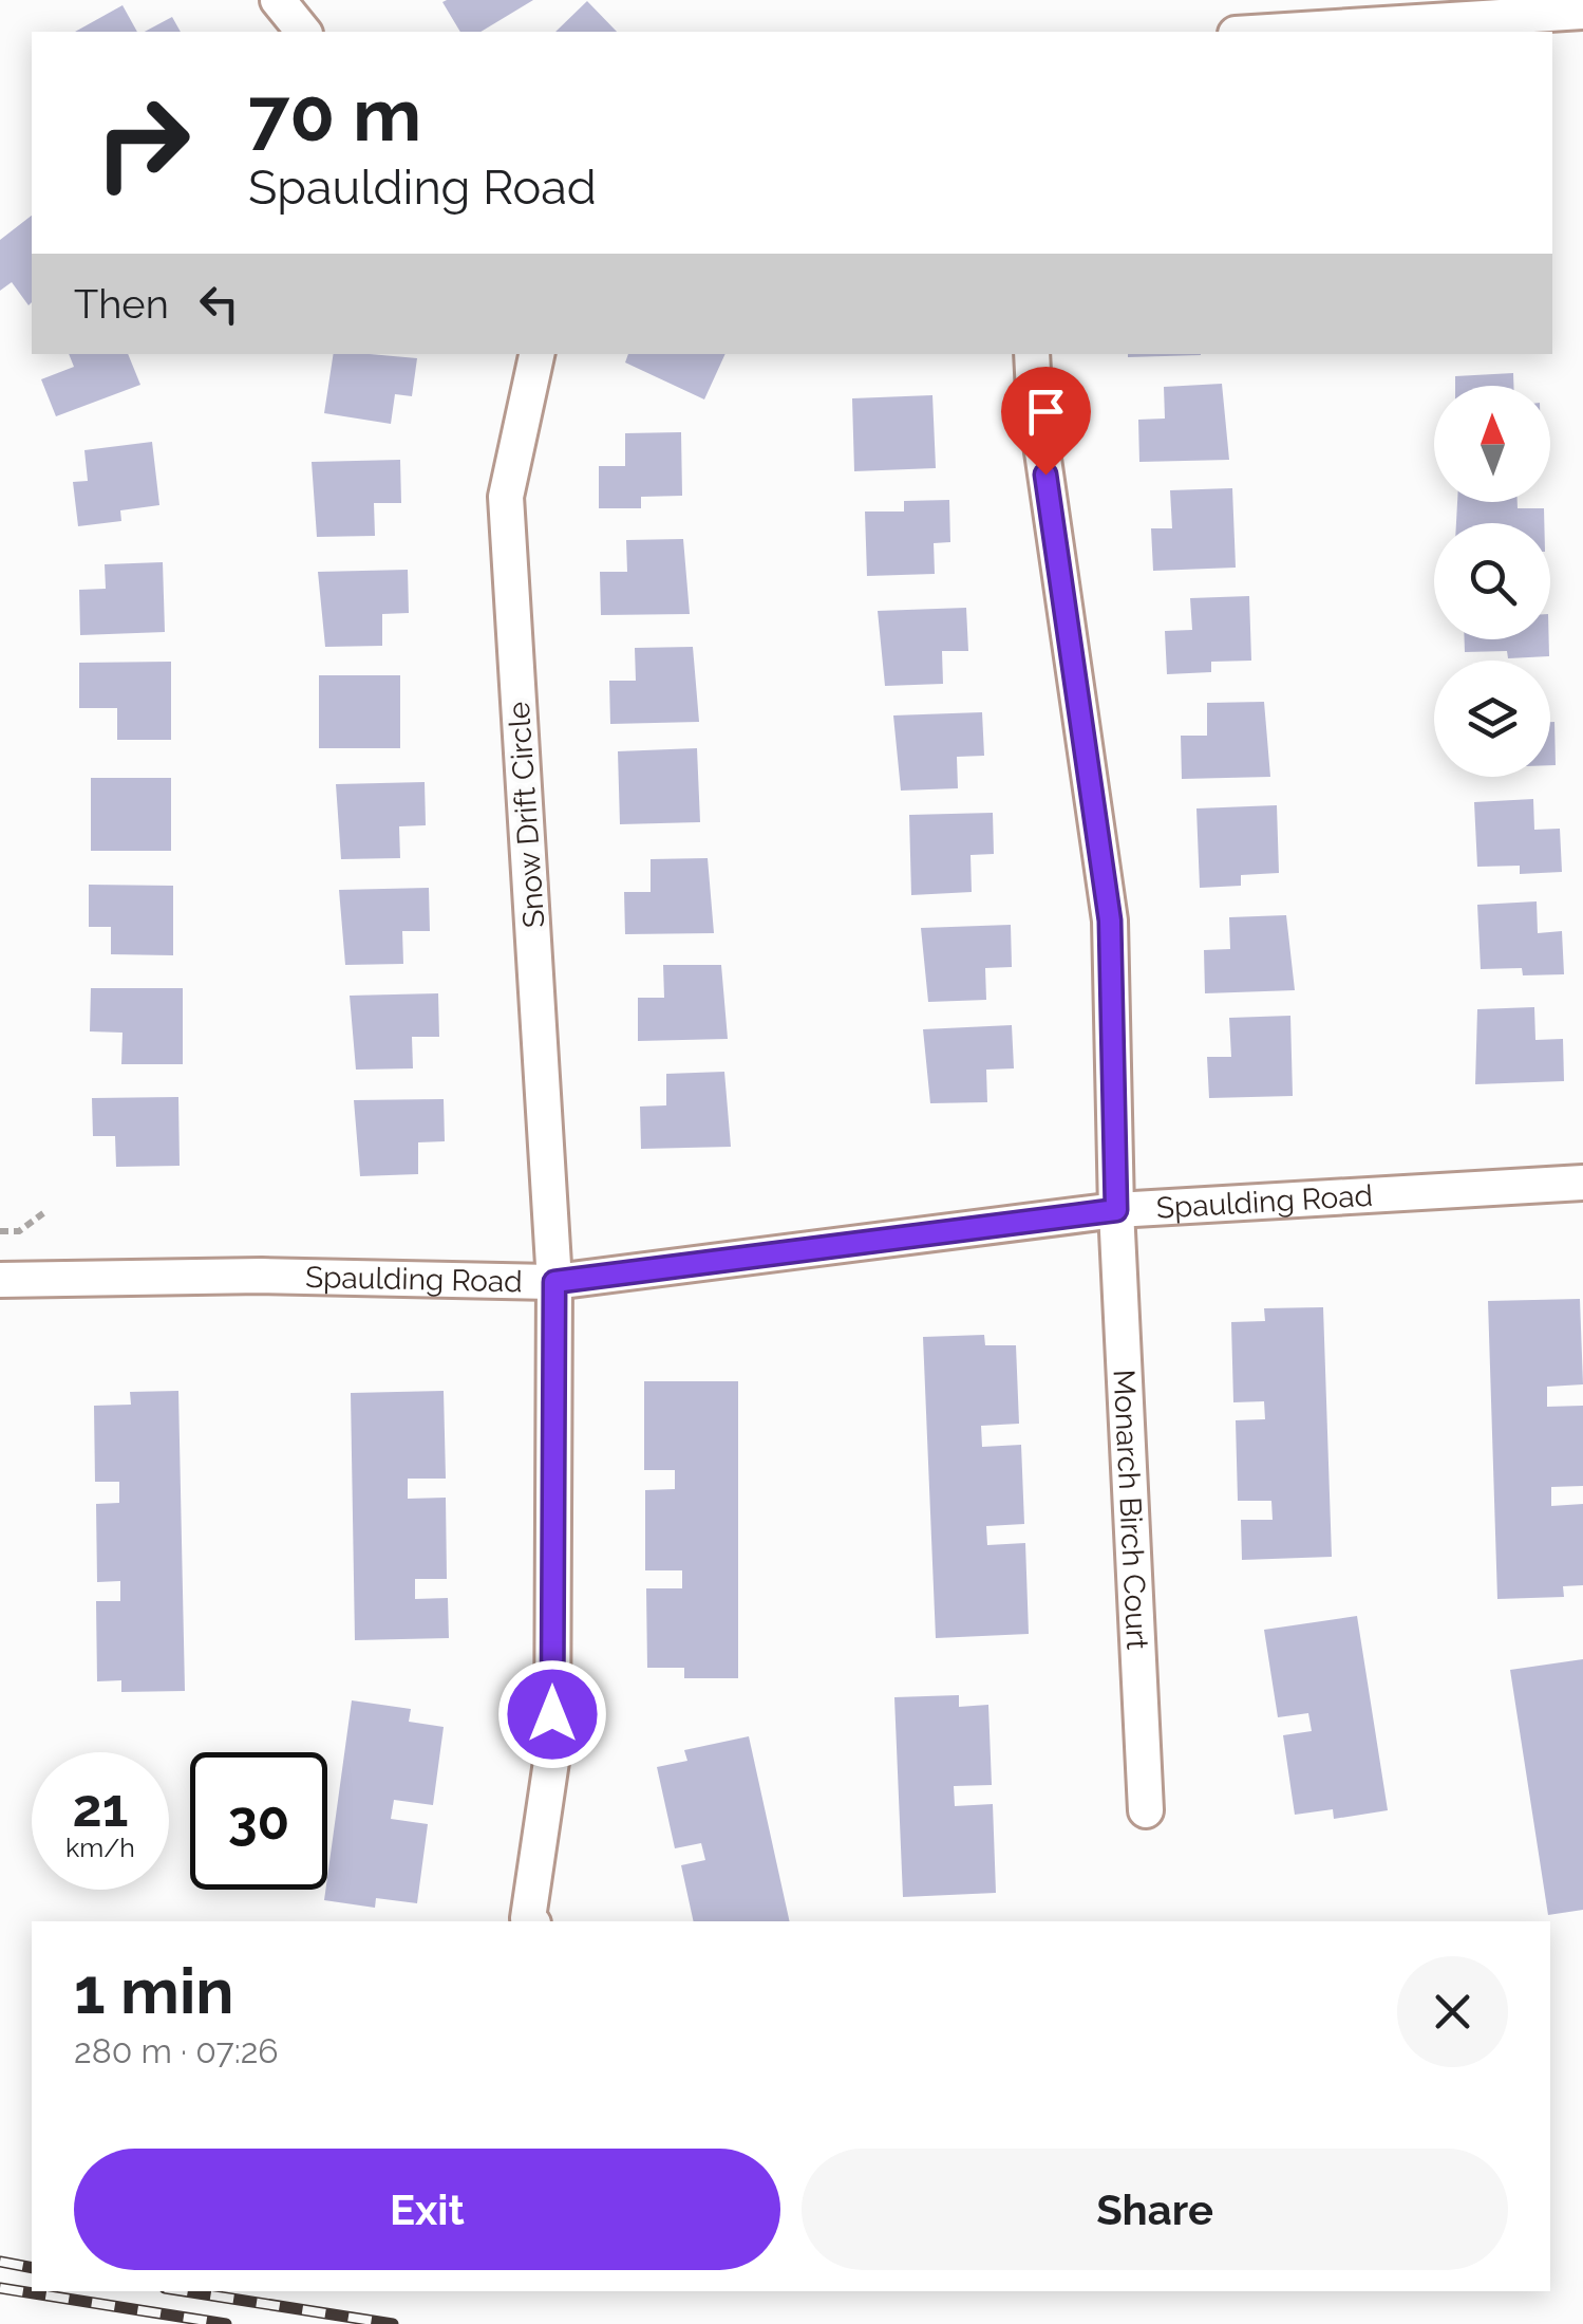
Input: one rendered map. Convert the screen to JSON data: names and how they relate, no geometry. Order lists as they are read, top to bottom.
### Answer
{
  "streets": {
    "street": ["Snow Drift Circle", "Spaulding Road", "Monarch Birch Court"]
  },
  "crossings": [
    ["Snow Drift Circle", "Spaulding Road"],
    ["Spaulding Road", "Monarch Birch Court"]
  ],
  "north": "top",
  "page": {
    "turn": ["70 m", "Spaulding Road"],
    "then": "Then",
    "speed": "21 km/h",
    "limit": "30",
    "heading": ["1 min", "280 m · 07:26"],
    "buttons": ["Exit", "Share"]
  }
}
